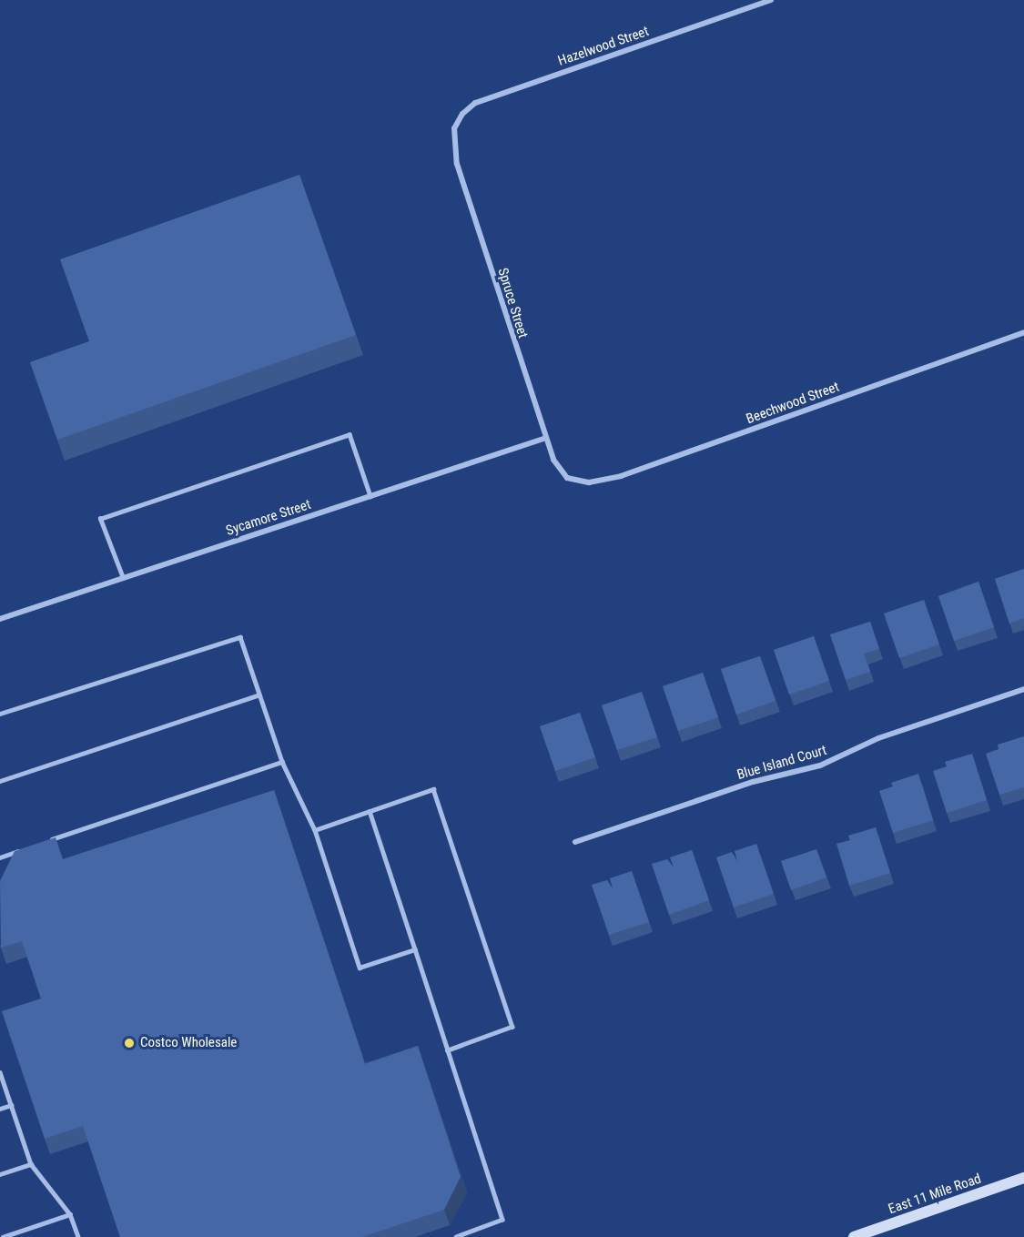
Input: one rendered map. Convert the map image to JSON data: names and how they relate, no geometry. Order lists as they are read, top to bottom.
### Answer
{
  "streets": {
    "main road": ["East 11 Mile Road"],
    "street": [
      "Hazelwood Street",
      "Spruce Street",
      "Beechwood Street",
      "Sycamore Street",
      "Blue Island Court"
    ]
  },
  "crossings": [
    ["Hazelwood Street", "Spruce Street"],
    ["Spruce Street", "Beechwood Street"],
    ["Spruce Street", "Sycamore Street"]
  ],
  "places": ["Costco Wholesale"]
}
